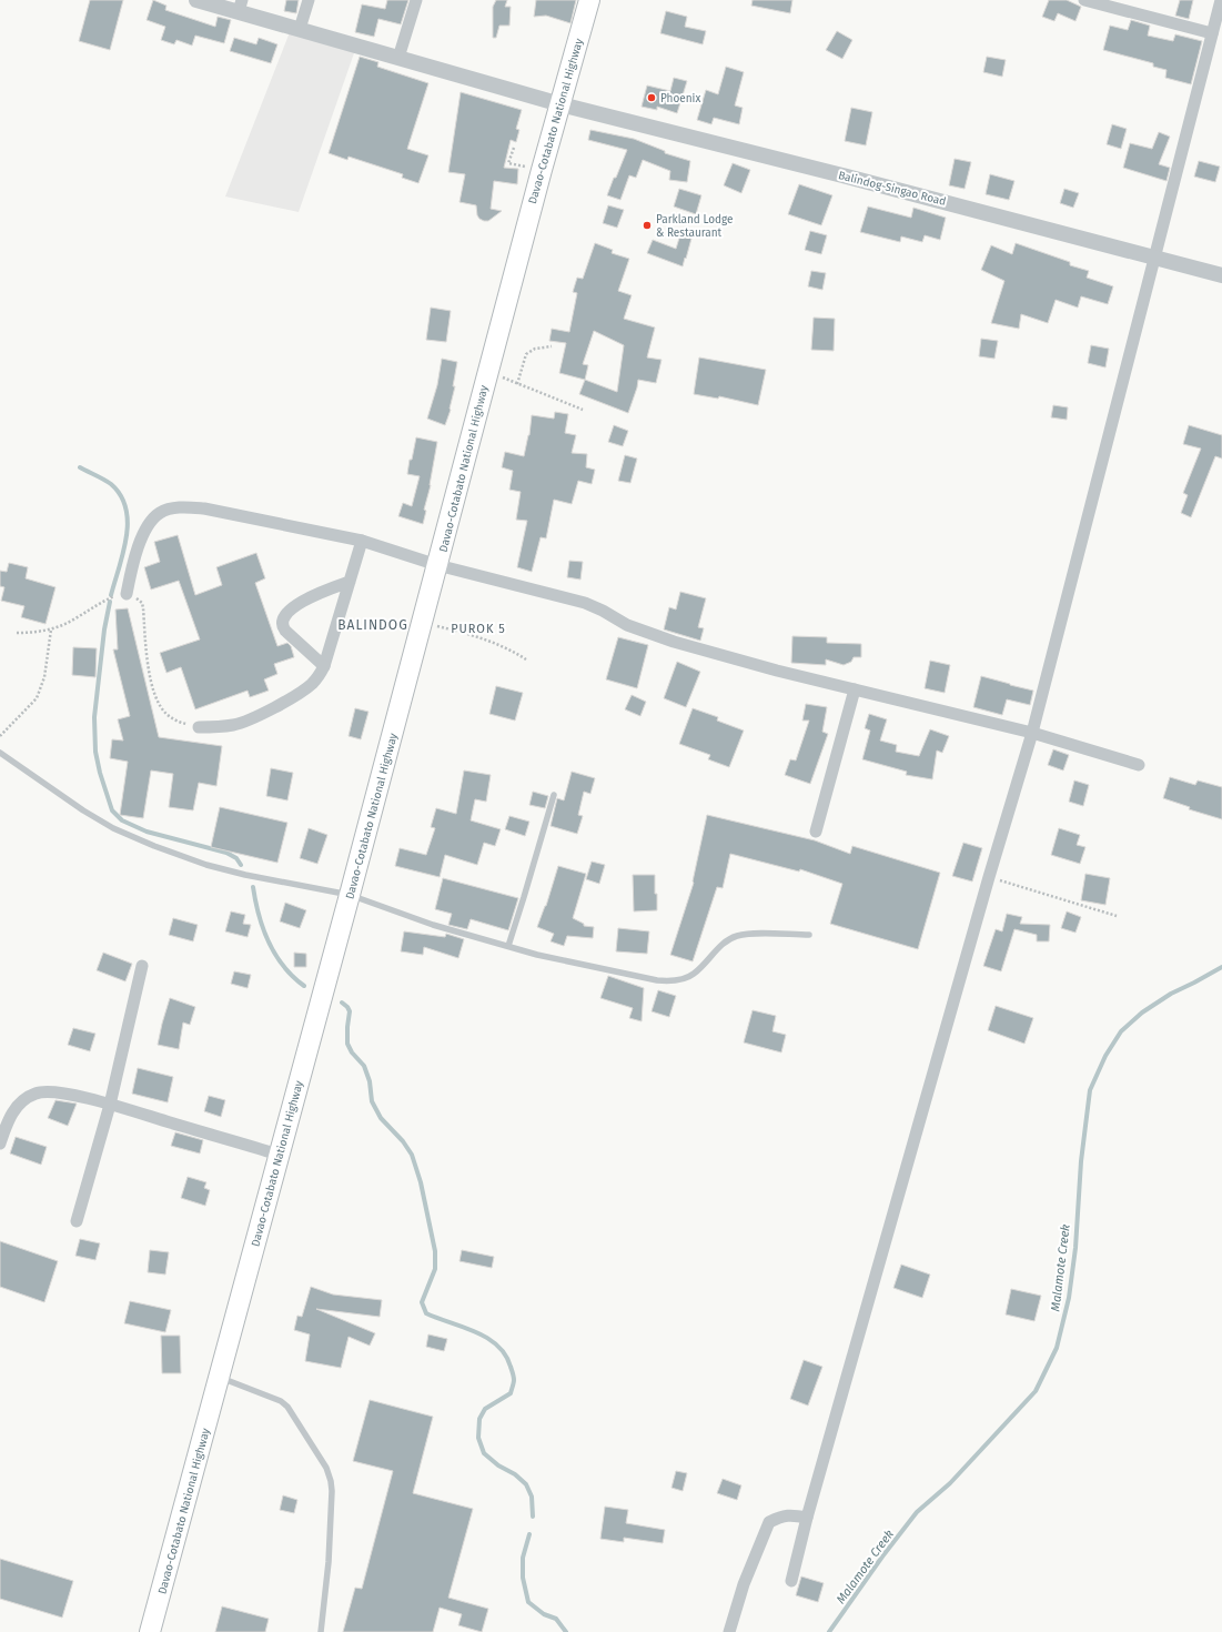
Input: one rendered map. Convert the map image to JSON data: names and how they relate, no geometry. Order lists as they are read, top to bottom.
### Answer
{
  "streets": {
    "highway": ["Davao-Cotabato National Highway"],
    "street": ["Balindog-Singao Road"]
  },
  "crossings": [
    ["Davao-Cotabato National Highway", "Balindog-Singao Road"]
  ],
  "districts": ["BALINDOG", "PUROK 5"],
  "water": ["Malamote Creek"],
  "places": ["Phoenix", "Parkland Lodge & Restaurant"]
}
